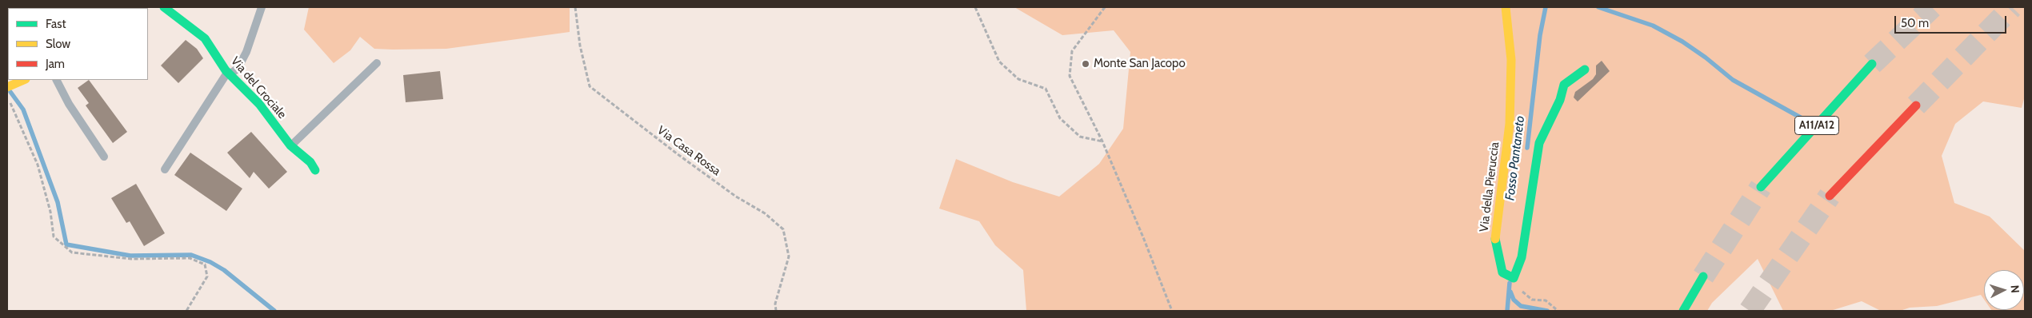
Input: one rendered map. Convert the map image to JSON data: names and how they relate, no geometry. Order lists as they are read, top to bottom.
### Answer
{
  "streets": {
    "main road": ["Via del Crociale", "A11/A12", "Via della Pieruccia"],
    "path": ["Via Casa Rossa"]
  },
  "water": ["Fosso Pantaneto"],
  "places": ["Monte San Jacopo"],
  "legend": ["Fast", "Slow", "Jam"],
  "scale_bar": "50 m",
  "north": "right"
}
